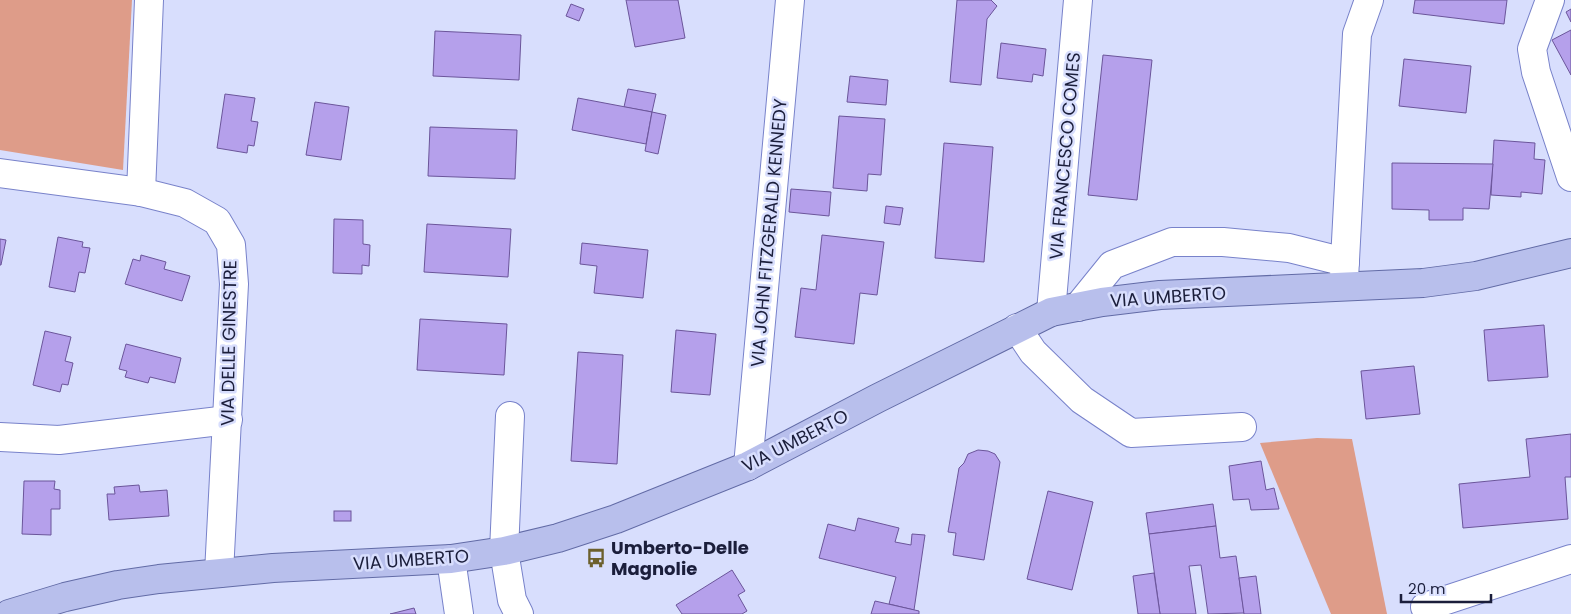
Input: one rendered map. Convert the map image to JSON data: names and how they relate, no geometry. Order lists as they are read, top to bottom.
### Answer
{
  "streets": {
    "main road": ["VIA UMBERTO"],
    "street": ["VIA FRANCESCO COMES", "VIA JOHN FITZGERALD KENNEDY", "VIA DELLE GINESTRE"]
  },
  "crossings": [
    ["VIA FRANCESCO COMES", "VIA UMBERTO"],
    ["VIA JOHN FITZGERALD KENNEDY", "VIA UMBERTO"],
    ["VIA UMBERTO", "VIA DELLE GINESTRE"]
  ],
  "places": {
    "bus stop": ["Umberto-Delle Magnolie"]
  },
  "scale_bar": "20 m"
}
